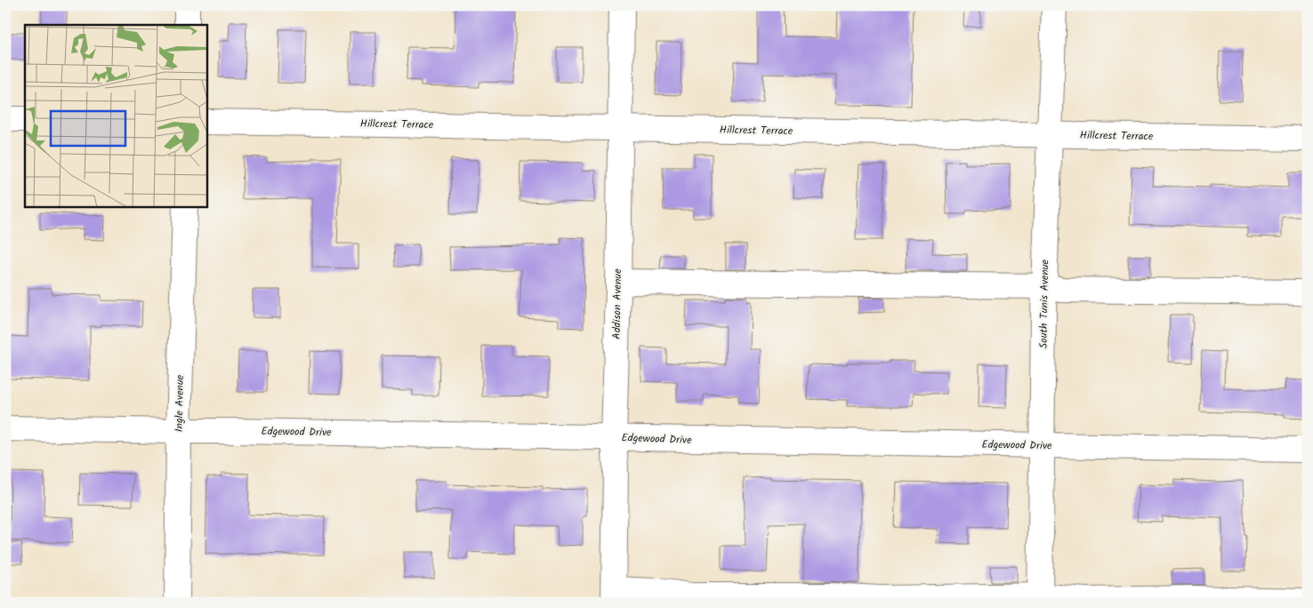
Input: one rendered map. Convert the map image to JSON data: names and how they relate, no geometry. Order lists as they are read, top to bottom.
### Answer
{
  "streets": {
    "street": [
      "Hillcrest Terrace",
      "Addison Avenue",
      "South Tunis Avenue",
      "Ingle Avenue",
      "Edgewood Drive"
    ]
  },
  "crossings": [
    ["Hillcrest Terrace", "Addison Avenue"],
    ["Hillcrest Terrace", "South Tunis Avenue"],
    ["Addison Avenue", "Edgewood Drive"],
    ["South Tunis Avenue", "Edgewood Drive"],
    ["Ingle Avenue", "Edgewood Drive"]
  ]
}
